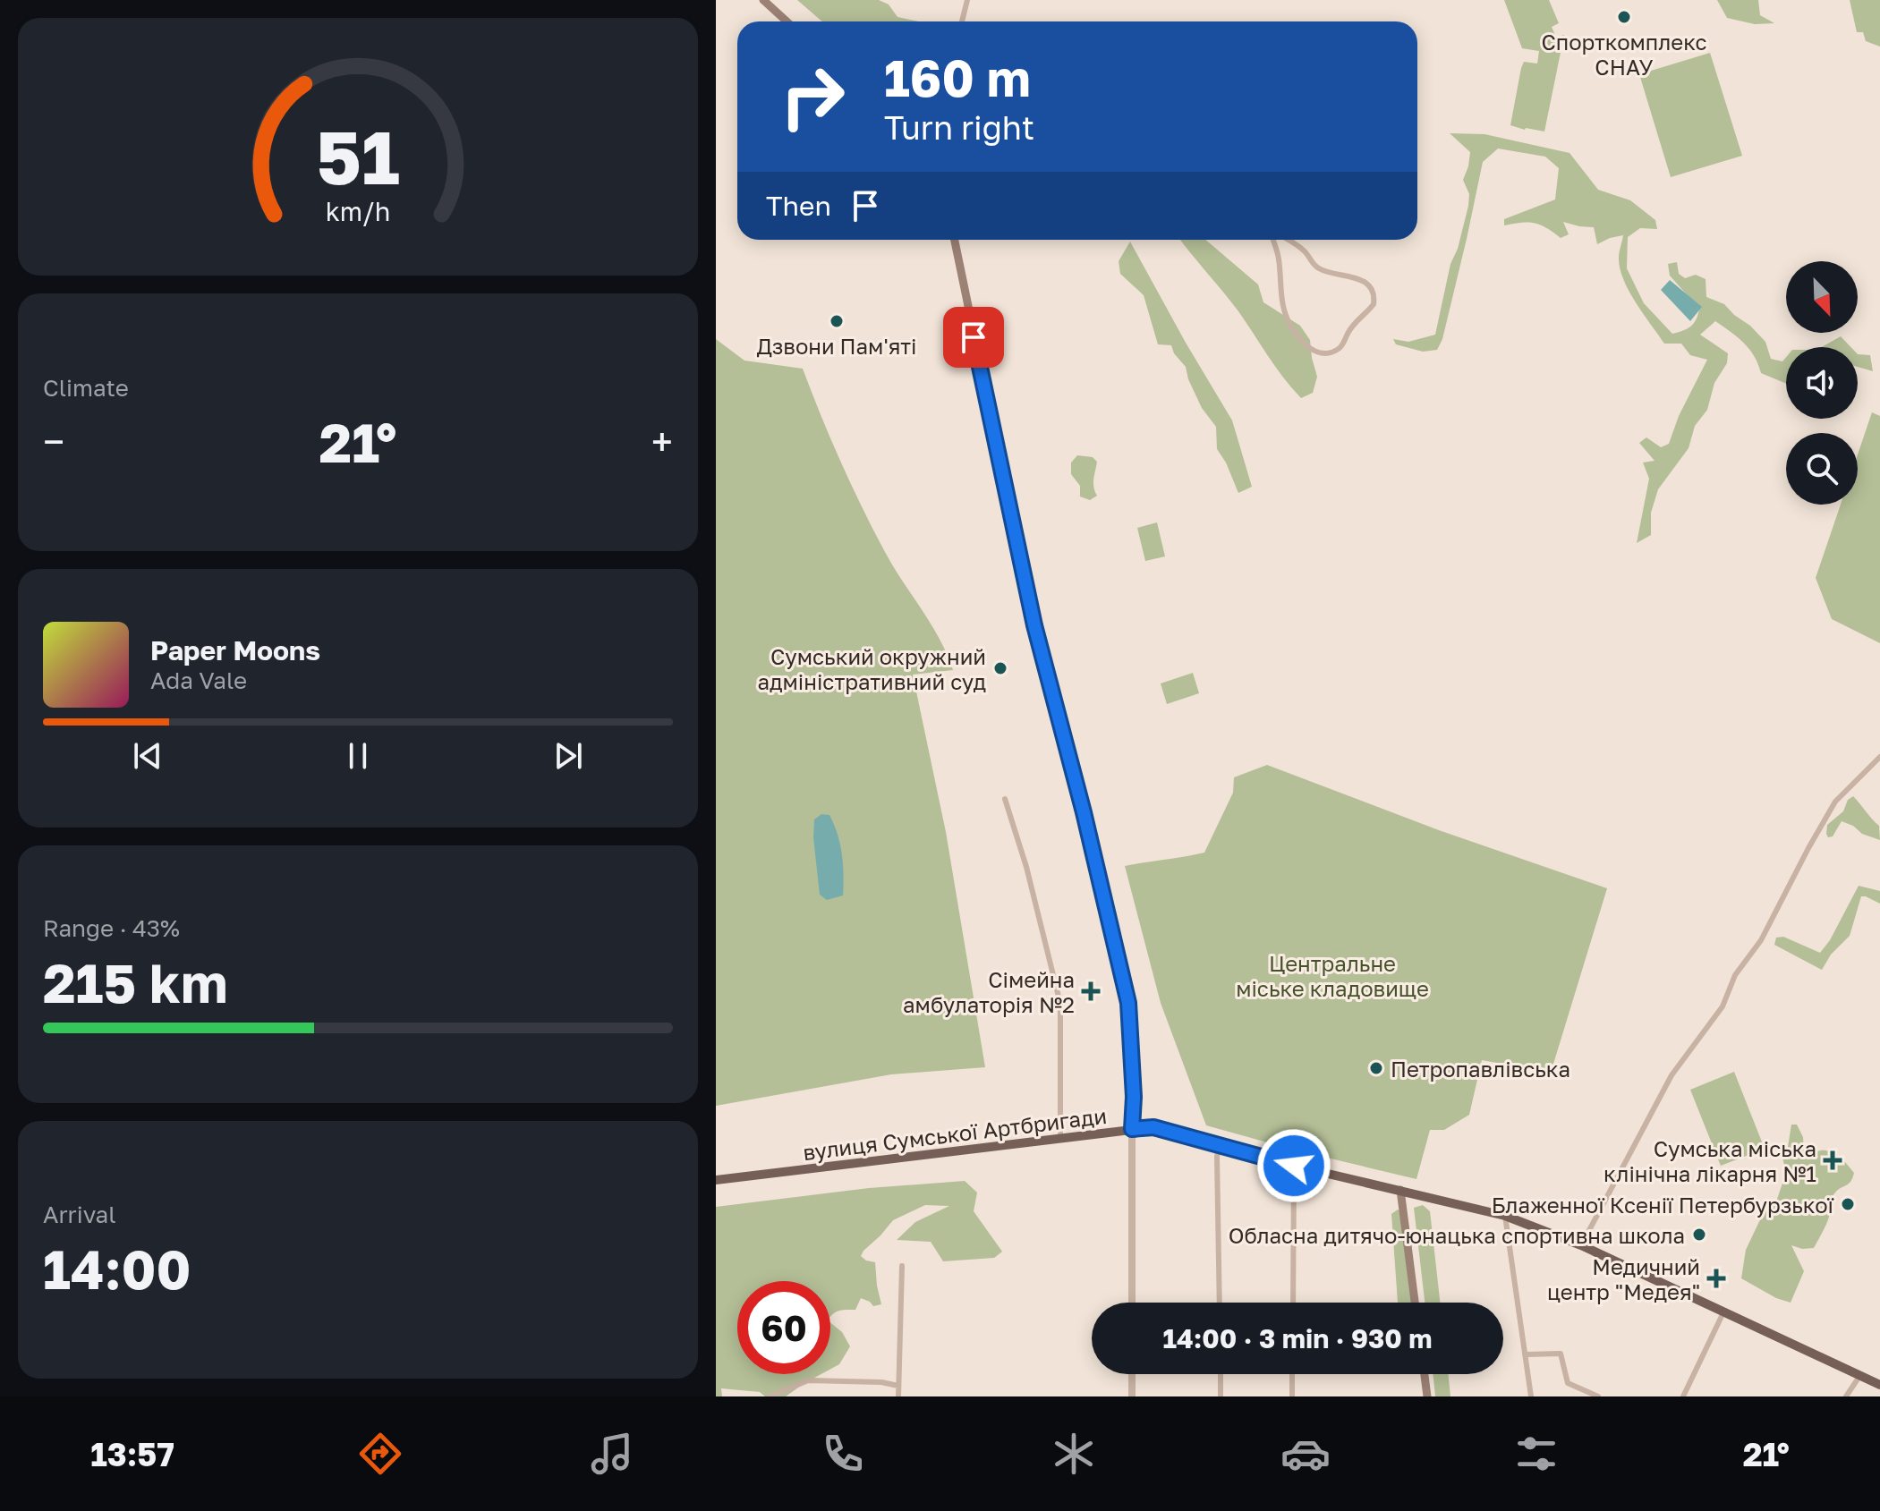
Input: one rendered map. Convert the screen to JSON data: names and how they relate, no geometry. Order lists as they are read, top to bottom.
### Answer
{
  "streets": {
    "main road": ["вулиця Сумської Артбригади"]
  },
  "parks": ["Центральне міське кладовище"],
  "places": {
    "other": [
      "Спорткомплекс СНАУ",
      "Дзвони Пам'яті",
      "Сумський окружний адміністративний суд",
      "Петропавлівська",
      "Блаженної Ксенії Петербурзької",
      "Обласна дитячо-юнацька спортивна школа"
    ],
    "health": ["Сімейна амбулаторія №2", "Сумська міська клінічна лікарня №1", "Медичний центр \"Медея\""]
  },
  "north": "bottom right",
  "page": {
    "turn": ["160 m", "Turn right"],
    "then": "Then",
    "tile": [
      "Climate",
      ["Range · 43%", "215 km"],
      ["Arrival", "14:00"]
    ],
    "heat": ["−", "21°", "+"],
    "song": ["Paper Moons", "Ada Vale"],
    "limit": "60",
    "trip": "14:00 · 3 min · 930 m",
    "tabs": ["13:57", "21°"],
    "gauge": ["51", "km/h"]
  }
}
